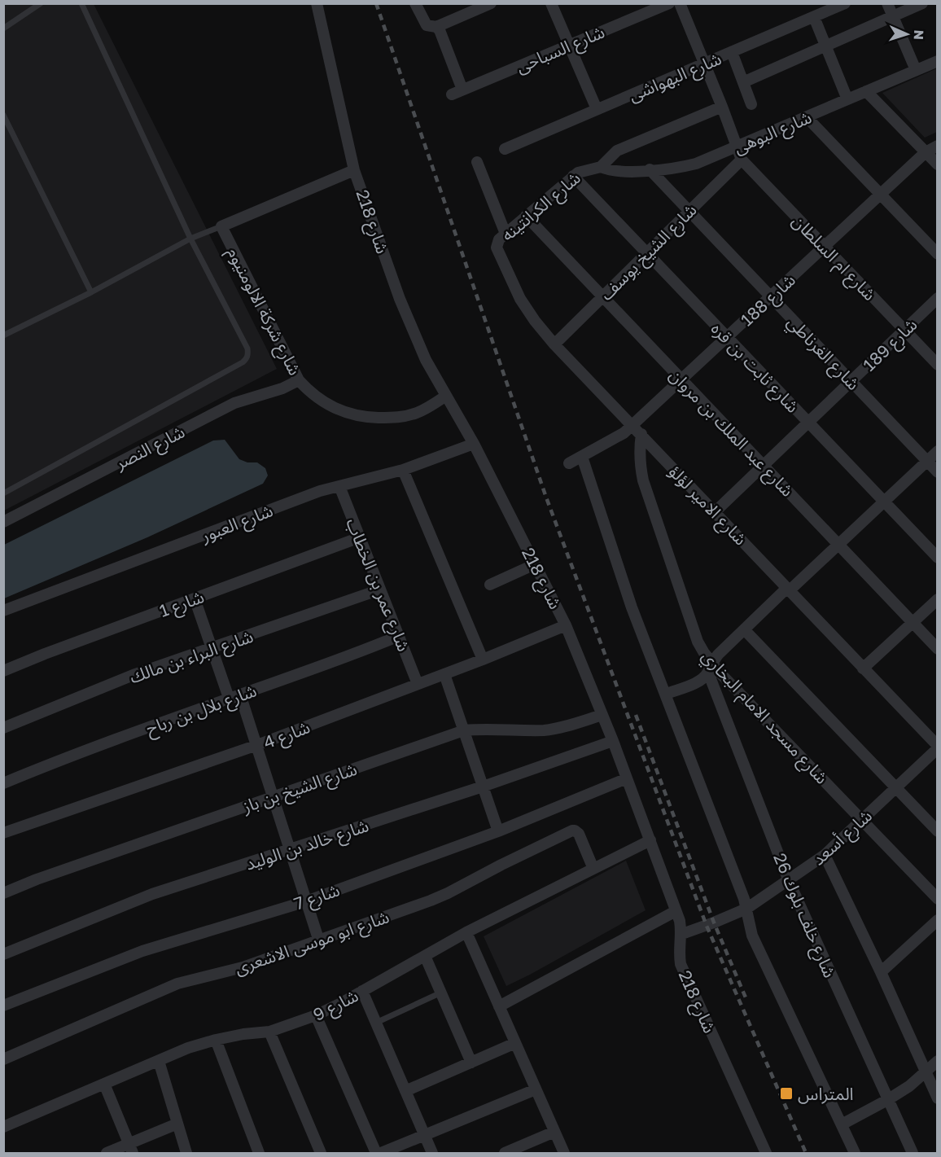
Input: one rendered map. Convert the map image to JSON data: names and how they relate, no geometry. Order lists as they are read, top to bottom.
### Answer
{
  "streets": {
    "street": [
      "شارع السباحى",
      "شارع البهواشى",
      "شارع البوهى",
      "شارع الكرانتينه",
      "شارع 218",
      "شارع الشيخ يوسف",
      "شارع ام السلطان",
      "شارع 188",
      "شارع شركة الالومنيوم",
      "شارع 189",
      "شارع الغرناطي",
      "شارع ثابت بن قره",
      "شارع عبد الملك بن مروان",
      "شارع النصر",
      "شارع الامير لؤلؤ",
      "شارع العبور",
      "شارع عمر بن الخطاب",
      "شارع 1",
      "شارع البراء بن مالك",
      "شارع بلال بن رباح",
      "شارع مسجد الامام البخاري",
      "شارع 4",
      "شارع الشيخ بن باز",
      "شارع أسعد",
      "شارع خالد بن الوليد",
      "شارع 7",
      "شارع خلف بلوك 26",
      "شارع ابو موسى الاشعرى",
      "شارع 9"
    ]
  },
  "crossings": [
    ["شارع البهواشى", "شارع ام السلطان"],
    ["شارع البوهى", "شارع الكرانتينه"],
    ["شارع البوهى", "شارع ام السلطان"],
    ["شارع البوهى", "شارع الغرناطي"],
    ["شارع الكرانتينه", "شارع ام السلطان"],
    ["شارع الكرانتينه", "شارع ثابت بن قره"],
    ["شارع الكرانتينه", "شارع عبد الملك بن مروان"],
    ["شارع الكرانتينه", "شارع الامير لؤلؤ"],
    ["شارع 218", "شارع شركة الالومنيوم"],
    ["شارع 218", "شارع العبور"],
    ["شارع 218", "شارع 4"],
    ["شارع 218", "شارع الشيخ بن باز"],
    ["شارع 218", "شارع أسعد"],
    ["شارع 218", "شارع خالد بن الوليد"],
    ["شارع 218", "شارع 7"],
    ["شارع 218", "شارع 9"],
    ["شارع الشيخ يوسف", "شارع ام السلطان"],
    ["شارع الشيخ يوسف", "شارع الغرناطي"],
    ["شارع الشيخ يوسف", "شارع ثابت بن قره"],
    ["شارع الشيخ يوسف", "شارع عبد الملك بن مروان"],
    ["شارع الشيخ يوسف", "شارع الامير لؤلؤ"],
    ["شارع ام السلطان", "شارع 188"],
    ["شارع ام السلطان", "شارع 189"],
    ["شارع 188", "شارع الغرناطي"],
    ["شارع 188", "شارع ثابت بن قره"],
    ["شارع 188", "شارع عبد الملك بن مروان"],
    ["شارع 188", "شارع الامير لؤلؤ"],
    ["شارع شركة الالومنيوم", "شارع النصر"],
    ["شارع 189", "شارع الغرناطي"],
    ["شارع 189", "شارع ثابت بن قره"],
    ["شارع 189", "شارع عبد الملك بن مروان"],
    ["شارع 189", "شارع الامير لؤلؤ"],
    ["شارع الامير لؤلؤ", "شارع مسجد الامام البخاري"],
    ["شارع الامير لؤلؤ", "شارع أسعد"],
    ["شارع العبور", "شارع عمر بن الخطاب"],
    ["شارع عمر بن الخطاب", "شارع 1"],
    ["شارع عمر بن الخطاب", "شارع البراء بن مالك"],
    ["شارع عمر بن الخطاب", "شارع بلال بن رباح"],
    ["شارع عمر بن الخطاب", "شارع 4"],
    ["شارع مسجد الامام البخاري", "شارع أسعد"],
    ["شارع مسجد الامام البخاري", "شارع خلف بلوك 26"],
    ["شارع أسعد", "شارع خلف بلوك 26"],
    ["شارع ابو موسى الاشعرى", "شارع 9"]
  ],
  "places": {
    "transit": ["المتراس"]
  },
  "north": "right"
}
